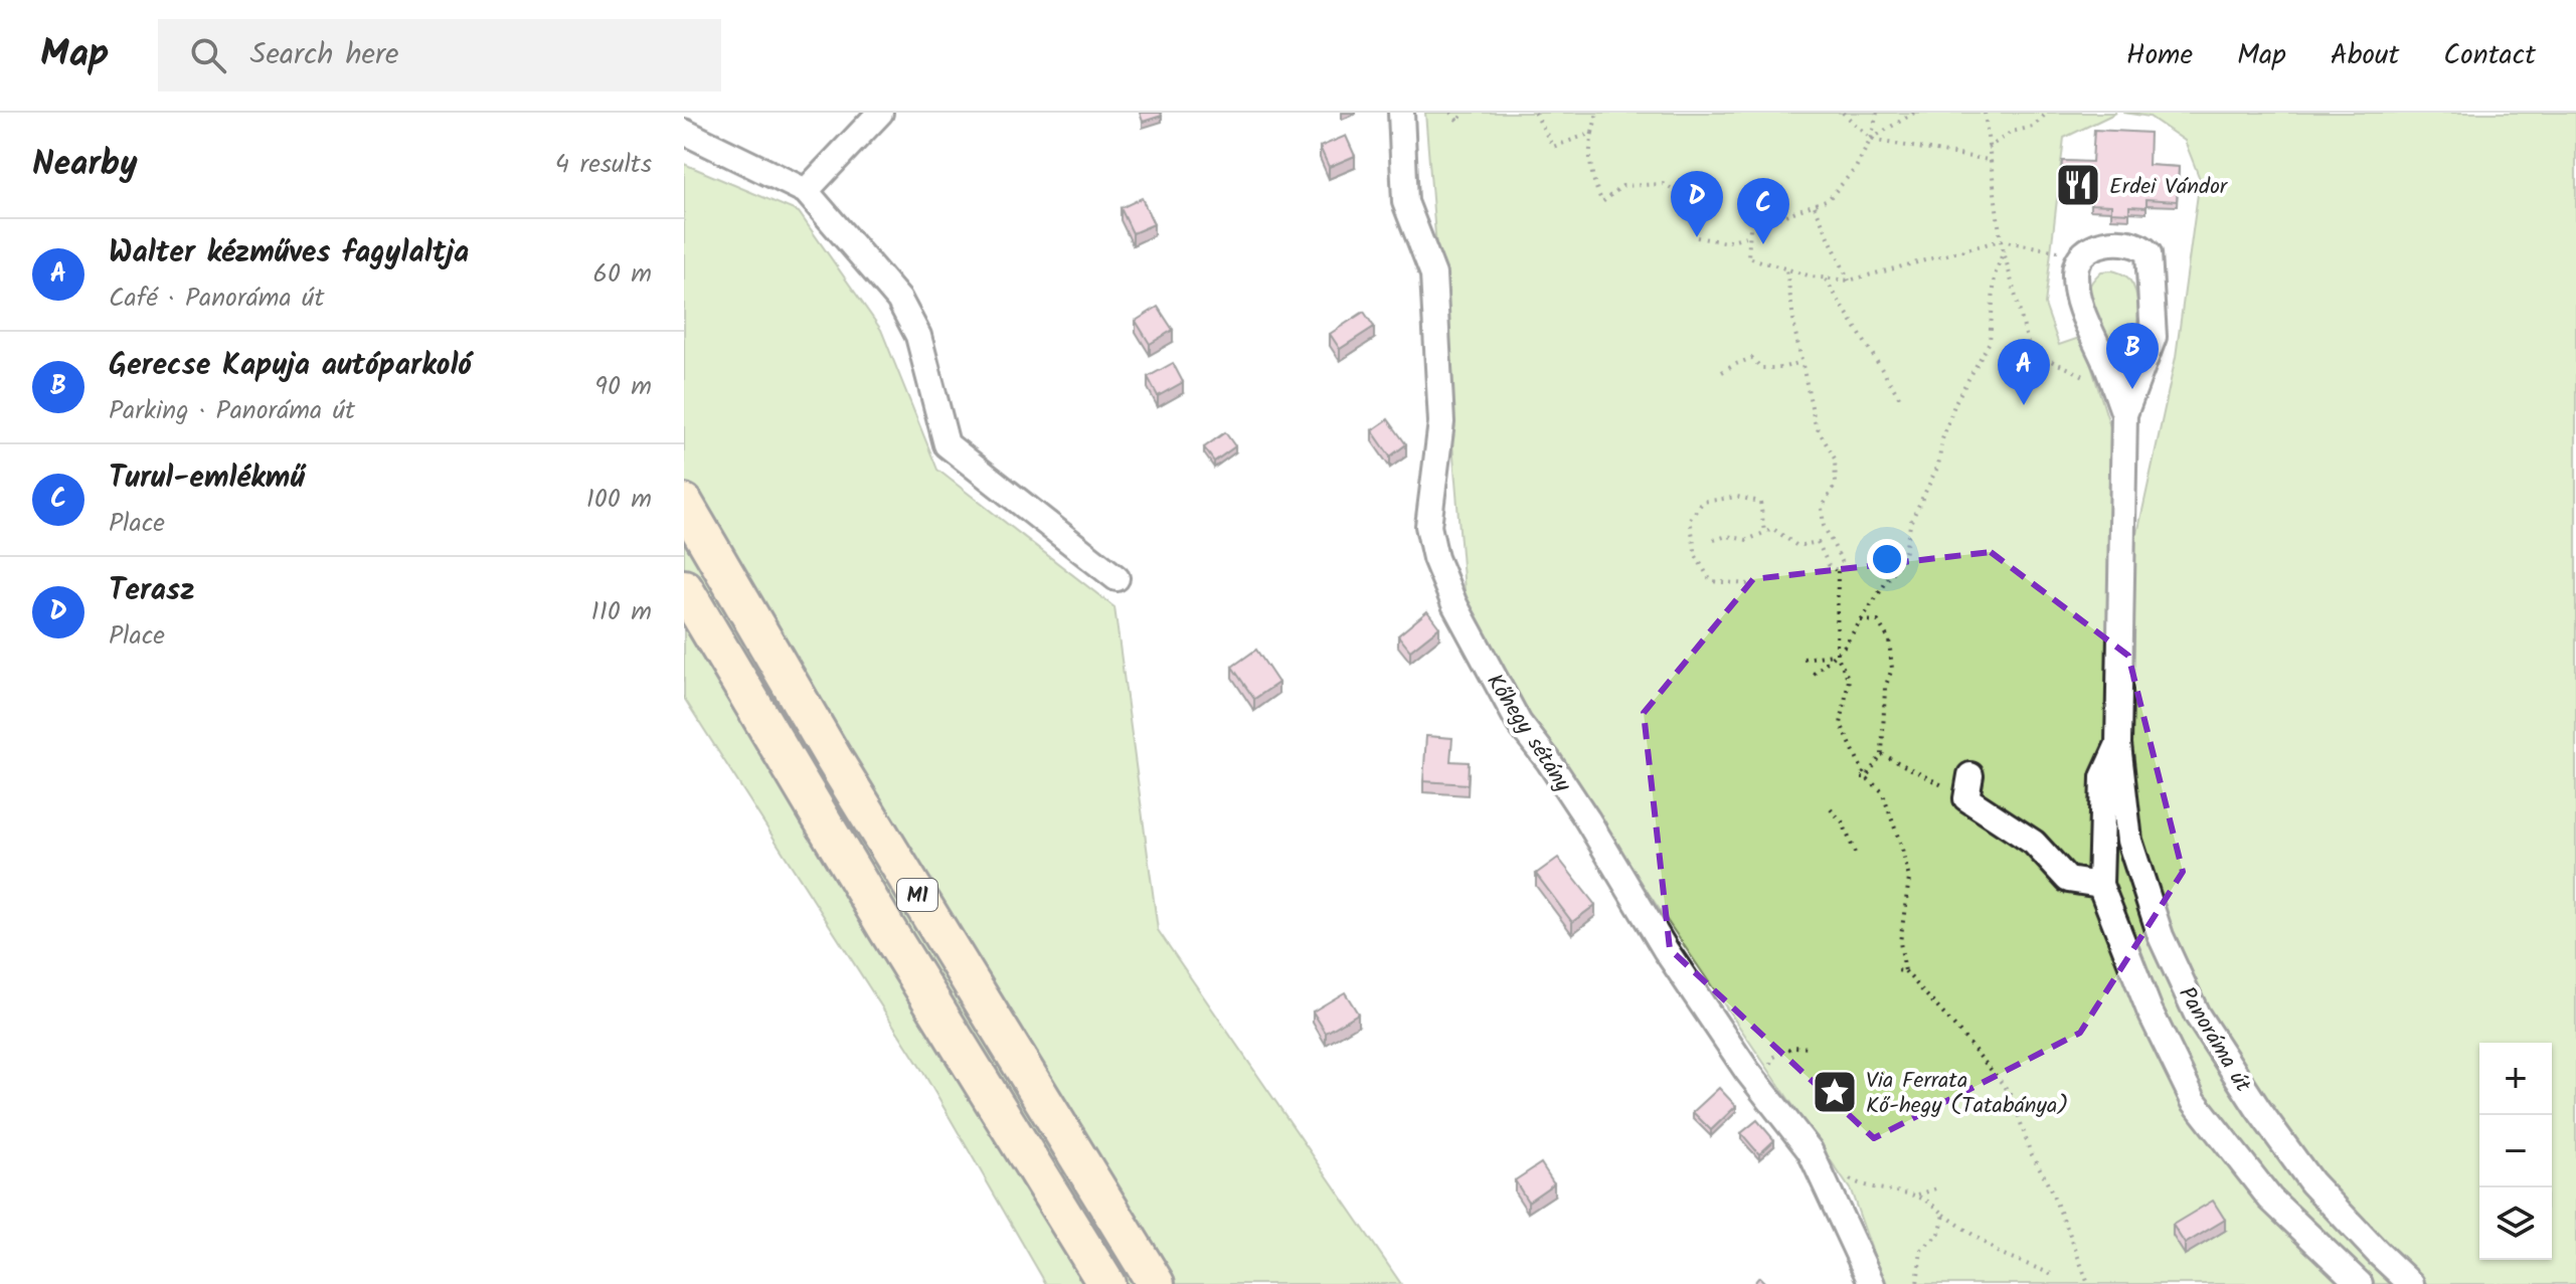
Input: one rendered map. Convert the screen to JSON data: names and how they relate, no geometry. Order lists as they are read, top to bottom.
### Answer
{
  "streets": {
    "highway": ["M1"],
    "street": ["Kőhegy sétány", "Panoráma út"]
  },
  "places": {
    "restaurant": ["Erdei Vándor"],
    "place": ["Via Ferrata Kő-hegy (Tatabánya)"]
  },
  "page": {
    "header": "Map",
    "search": "Search here",
    "nav": [
      "Home",
      "Map",
      "About",
      "Contact"
    ],
    "heading": ["Nearby", "4 results"],
    "pins": [
      "D",
      "C",
      "B",
      "A"
    ],
    "list": [
      {
        "mark": "A",
        "name": "Walter kézműves fagylaltja",
        "note": "Café · Panoráma út",
        "value": "60 m"
      },
      {
        "mark": "B",
        "name": "Gerecse Kapuja autóparkoló",
        "note": "Parking · Panoráma út",
        "value": "90 m"
      },
      {
        "mark": "C",
        "name": "Turul-emlékmű",
        "note": "Place",
        "value": "100 m"
      },
      {
        "mark": "D",
        "name": "Terasz",
        "note": "Place",
        "value": "110 m"
      }
    ],
    "map_buttons": ["+", "−"]
  }
}
